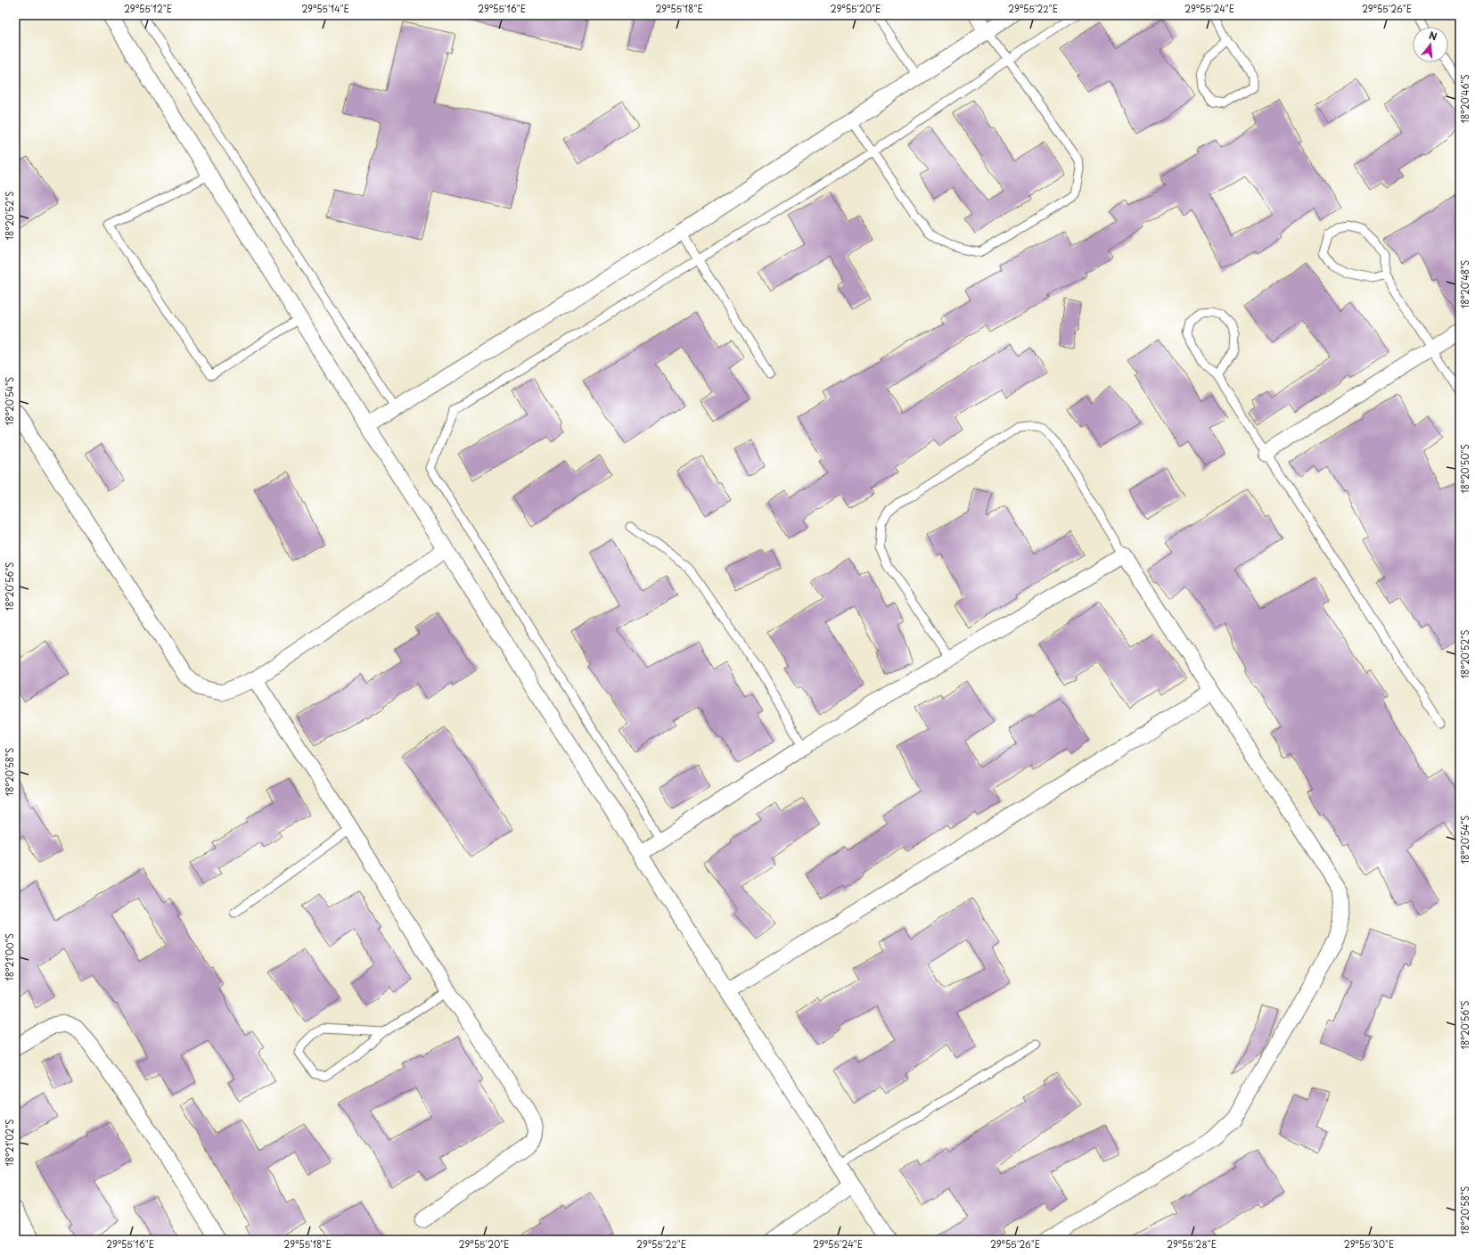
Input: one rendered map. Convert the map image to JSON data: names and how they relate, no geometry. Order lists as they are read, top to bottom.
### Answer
{
  "north": "top",
  "coordinates": [
    "29°55'12\"E",
    "29°55'14\"E",
    "29°55'16\"E",
    "29°55'18\"E",
    "29°55'20\"E",
    "29°55'22\"E",
    "29°55'24\"E",
    "29°55'26\"E",
    "18°20'46\"S",
    "18°20'52\"S",
    "18°20'48\"S",
    "18°20'54\"S",
    "18°20'50\"S",
    "18°20'56\"S",
    "18°20'58\"S",
    "18°21'00\"S",
    "18°21'02\"S",
    "29°55'28\"E",
    "29°55'30\"E"
  ]
}
